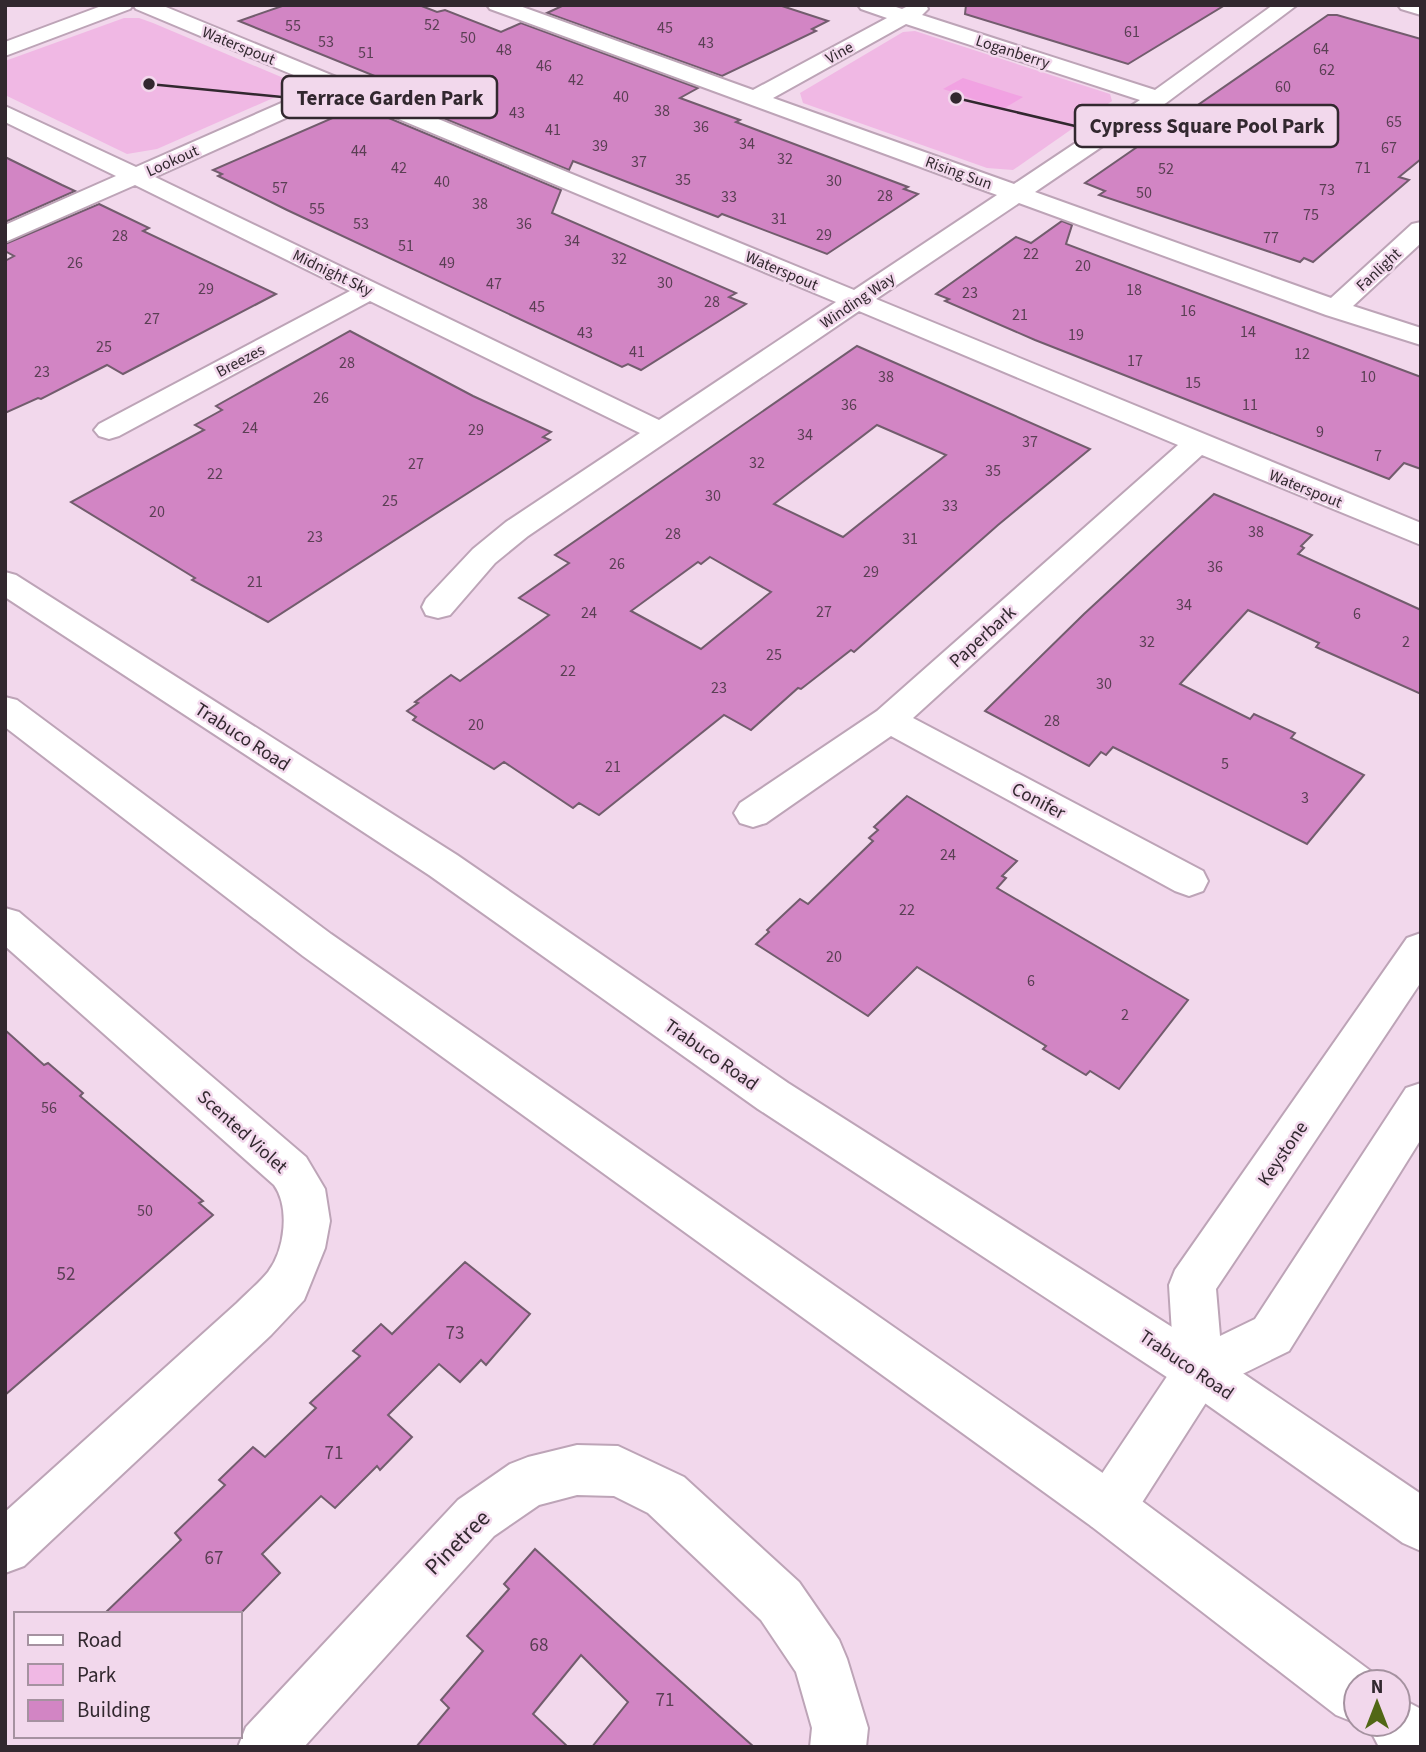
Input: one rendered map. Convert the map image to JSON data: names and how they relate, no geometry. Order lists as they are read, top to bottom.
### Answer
{
  "streets": {
    "street": [
      "Waterspout",
      "Loganberry",
      "Vine",
      "Lookout",
      "Rising Sun",
      "Fanlight",
      "Midnight Sky",
      "Winding Way",
      "Breezes",
      "Paperbark",
      "Trabuco Road",
      "Conifer",
      "Scented Violet",
      "Keystone",
      "Pinetree"
    ]
  },
  "crossings": [
    ["Waterspout", "Lookout"],
    ["Waterspout", "Winding Way"],
    ["Waterspout", "Paperbark"],
    ["Loganberry", "Vine"],
    ["Loganberry", "Winding Way"],
    ["Vine", "Rising Sun"],
    ["Lookout", "Midnight Sky"],
    ["Rising Sun", "Fanlight"],
    ["Rising Sun", "Winding Way"],
    ["Midnight Sky", "Winding Way"],
    ["Midnight Sky", "Breezes"],
    ["Paperbark", "Conifer"],
    ["Trabuco Road", "Keystone"]
  ],
  "places": ["Terrace Garden Park", "Cypress Square Pool Park"],
  "house_numbers": [
    "52",
    "55",
    "45",
    "61",
    "50",
    "53",
    "43",
    "64",
    "48",
    "51",
    "46",
    "62",
    "42",
    "60",
    "40",
    "38",
    "43",
    "65",
    "36",
    "41",
    "34",
    "39",
    "67",
    "44",
    "32",
    "37",
    "42",
    "71",
    "52",
    "35",
    "30",
    "40",
    "57",
    "73",
    "50",
    "28",
    "33",
    "38",
    "55",
    "75",
    "31",
    "53",
    "36",
    "29",
    "28",
    "77",
    "34",
    "51",
    "22",
    "32",
    "26",
    "49",
    "20",
    "30",
    "47",
    "29",
    "18",
    "23",
    "28",
    "45",
    "16",
    "21",
    "27",
    "14",
    "43",
    "19",
    "25",
    "41",
    "12",
    "17",
    "28",
    "23",
    "38",
    "10",
    "15",
    "26",
    "36",
    "11",
    "24",
    "29",
    "9",
    "34",
    "37",
    "7",
    "32",
    "27",
    "35",
    "22",
    "30",
    "25",
    "33",
    "20",
    "38",
    "28",
    "23",
    "31",
    "26",
    "36",
    "29",
    "21",
    "34",
    "27",
    "24",
    "6",
    "32",
    "2",
    "25",
    "22",
    "30",
    "23",
    "28",
    "20",
    "5",
    "21",
    "3",
    "24",
    "22",
    "20",
    "6",
    "2",
    "56",
    "50",
    "52",
    "73",
    "71",
    "67",
    "68",
    "71"
  ],
  "legend": ["Road", "Park", "Building"],
  "north": "top"
}
